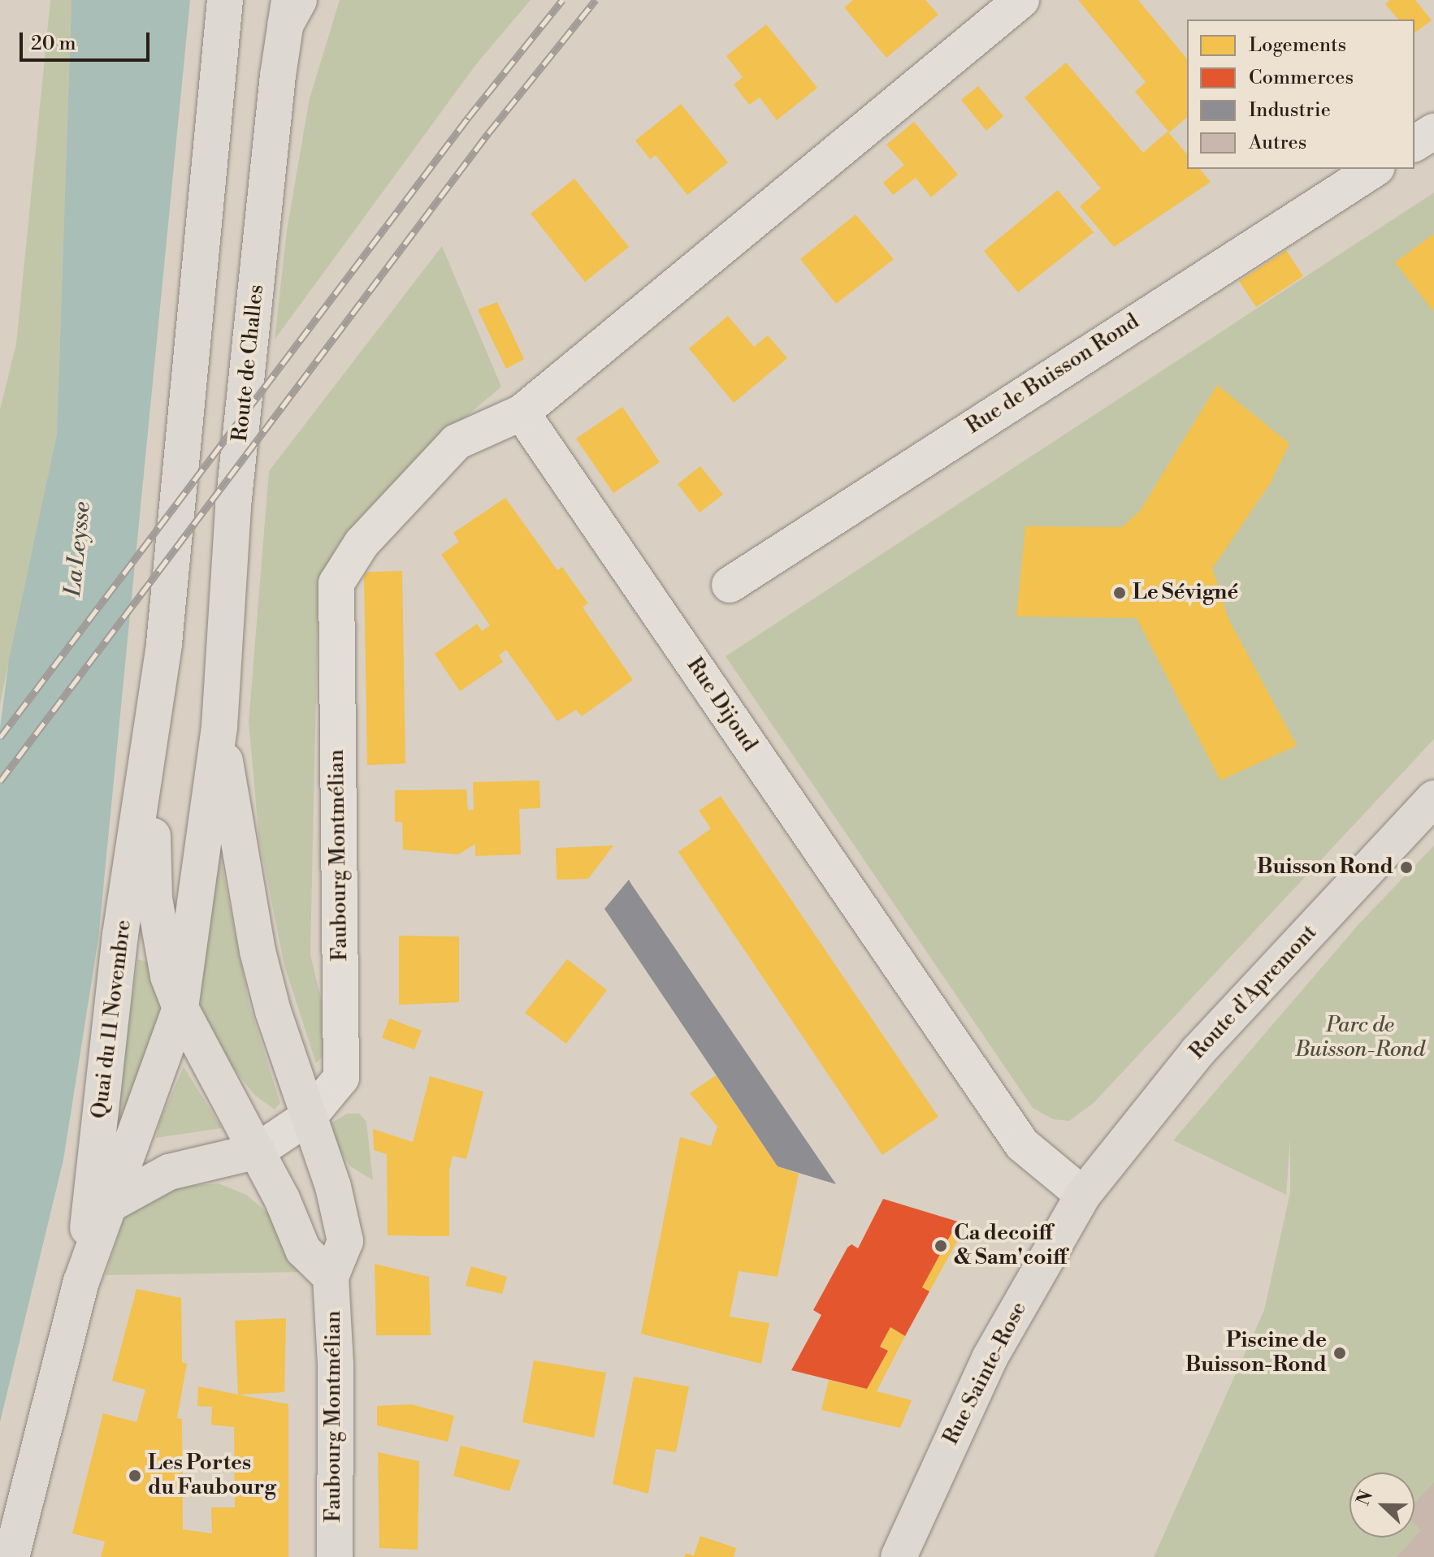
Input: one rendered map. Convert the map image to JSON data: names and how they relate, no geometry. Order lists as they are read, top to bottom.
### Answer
{
  "streets": {
    "main road": [
      "Route de Challes",
      "Faubourg Montmélian",
      "Route d'Apremont",
      "Quai du 11 Novembre",
      "Rue Sainte-Rose"
    ],
    "street": ["Rue de Buisson Rond", "Rue Dijoud"]
  },
  "crossings": [
    ["Route de Challes", "Faubourg Montmélian"],
    ["Route de Challes", "Quai du 11 Novembre"],
    ["Rue Dijoud", "Faubourg Montmélian"],
    ["Rue Dijoud", "Route d'Apremont"],
    ["Rue Dijoud", "Rue Sainte-Rose"],
    ["Faubourg Montmélian", "Quai du 11 Novembre"],
    ["Route d'Apremont", "Rue Sainte-Rose"]
  ],
  "water": ["La Leysse"],
  "parks": ["Parc de Buisson-Rond"],
  "places": [
    "Le Sévigné",
    "Buisson Rond",
    "Ca decoiff & Sam'coiff",
    "Piscine de Buisson-Rond",
    "Les Portes du Faubourg"
  ],
  "legend": [
    "Logements",
    "Commerces",
    "Industrie",
    "Autres"
  ],
  "scale_bar": "20 m",
  "north": "left"
}
